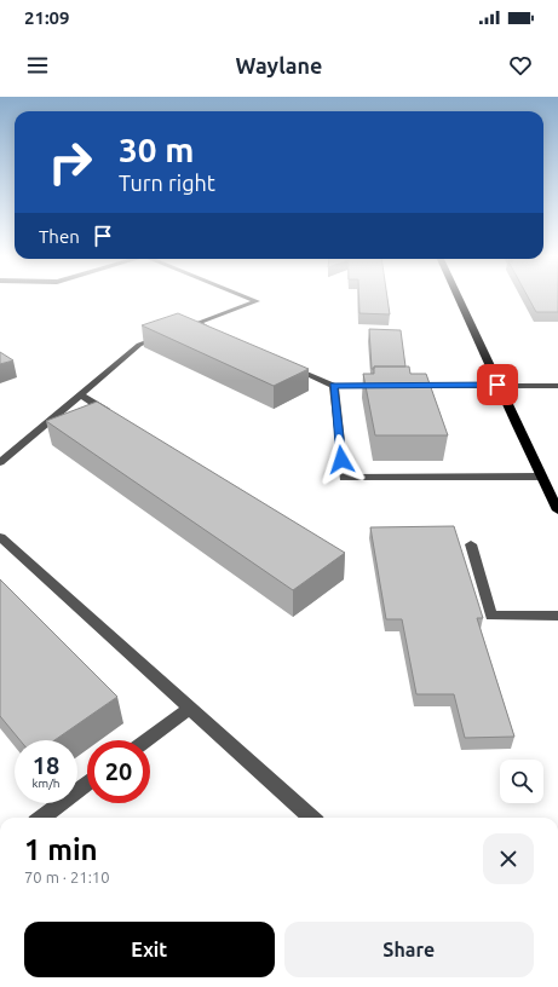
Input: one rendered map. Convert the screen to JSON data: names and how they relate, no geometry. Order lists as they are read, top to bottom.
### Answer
{
  "page": {
    "status": "21:09",
    "header": "Waylane",
    "turn": ["30 m", "Turn right"],
    "then": "Then",
    "speed": "18 km/h",
    "limit": "20",
    "heading": ["1 min", "70 m · 21:10"],
    "buttons": ["Exit", "Share"]
  }
}
